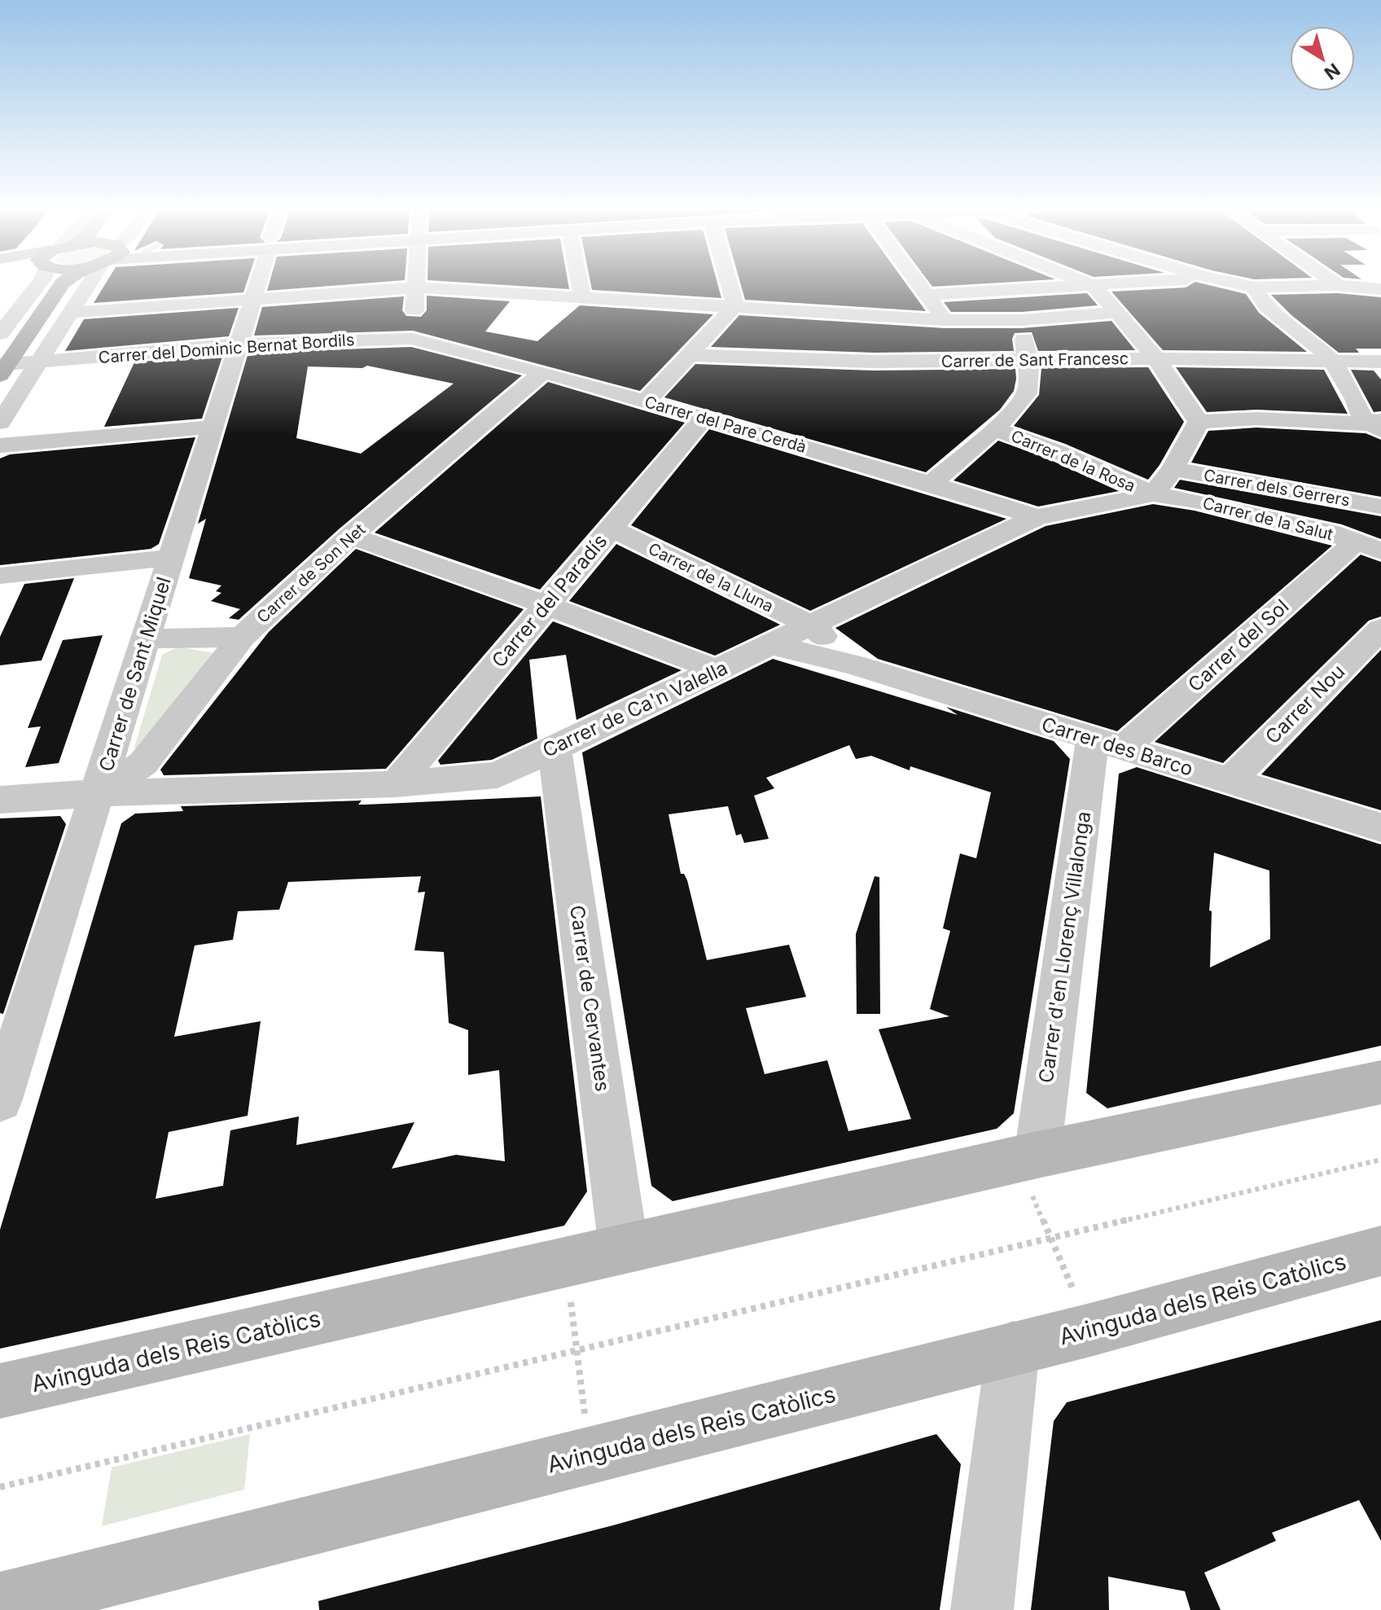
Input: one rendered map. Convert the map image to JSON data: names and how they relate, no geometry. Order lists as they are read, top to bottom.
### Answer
{
  "streets": {
    "main road": ["Avinguda dels Reis Catòlics"],
    "street": [
      "Carrer del Dominic Bernat Bordils",
      "Carrer de Sant Francesc",
      "Carrer del Pare Cerdà",
      "Carrer de la Rosa",
      "Carrer dels Gerrers",
      "Carrer de la Salut",
      "Carrer de Son Net",
      "Carrer de la Lluna",
      "Carrer del Paradís",
      "Carrer del Sol",
      "Carrer de Sant Miquel",
      "Carrer Nou",
      "Carrer de Ca'n Valella",
      "Carrer des Barco",
      "Carrer d'en Llorenç Villalonga",
      "Carrer de Cervantes"
    ]
  },
  "crossings": [
    ["Carrer del Dominic Bernat Bordils", "Carrer del Pare Cerdà"],
    ["Carrer del Dominic Bernat Bordils", "Carrer de Sant Miquel"],
    ["Carrer del Pare Cerdà", "Carrer de Son Net"],
    ["Carrer del Pare Cerdà", "Carrer del Paradís"],
    ["Carrer del Pare Cerdà", "Carrer de Ca'n Valella"],
    ["Carrer de la Rosa", "Carrer de la Salut"],
    ["Carrer de la Rosa", "Carrer de Ca'n Valella"],
    ["Carrer de la Salut", "Carrer del Sol"],
    ["Carrer de la Salut", "Carrer de Ca'n Valella"],
    ["Carrer de Son Net", "Carrer de Sant Miquel"],
    ["Carrer de Son Net", "Carrer de Ca'n Valella"],
    ["Carrer de la Lluna", "Carrer del Paradís"],
    ["Carrer de la Lluna", "Carrer de Ca'n Valella"],
    ["Carrer de la Lluna", "Carrer des Barco"],
    ["Carrer del Paradís", "Carrer de Ca'n Valella"],
    ["Carrer del Sol", "Carrer des Barco"],
    ["Carrer del Sol", "Carrer d'en Llorenç Villalonga"],
    ["Carrer de Sant Miquel", "Carrer de Ca'n Valella"],
    ["Carrer Nou", "Carrer des Barco"],
    ["Carrer de Ca'n Valella", "Carrer des Barco"],
    ["Carrer de Ca'n Valella", "Carrer de Cervantes"],
    ["Carrer des Barco", "Carrer d'en Llorenç Villalonga"],
    ["Carrer d'en Llorenç Villalonga", "Avinguda dels Reis Catòlics"],
    ["Carrer de Cervantes", "Avinguda dels Reis Catòlics"]
  ],
  "north": "bottom right"
}
